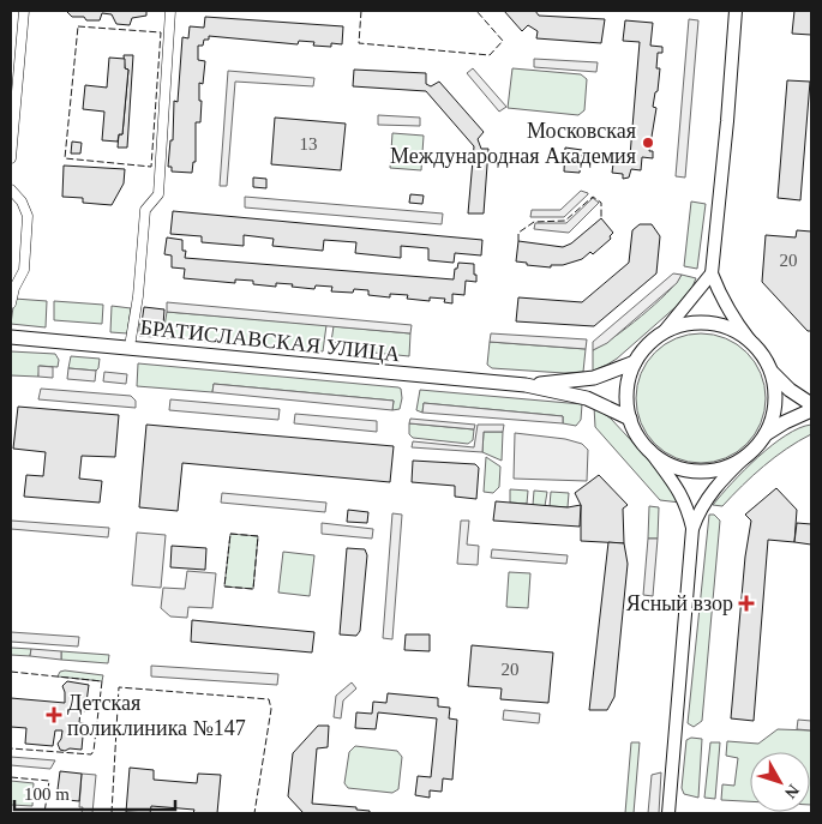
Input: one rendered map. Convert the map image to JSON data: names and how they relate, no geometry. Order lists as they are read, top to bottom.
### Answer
{
  "streets": {
    "main road": ["БРАТИСЛАВСКАЯ УЛИЦА"]
  },
  "places": {
    "other": ["Московская Международная Академия"],
    "health": ["Ясный взор", "Детская поликлиника №147"]
  },
  "house_numbers": ["13", "20", "20"],
  "scale_bar": "100 m",
  "north": "bottom right"
}
